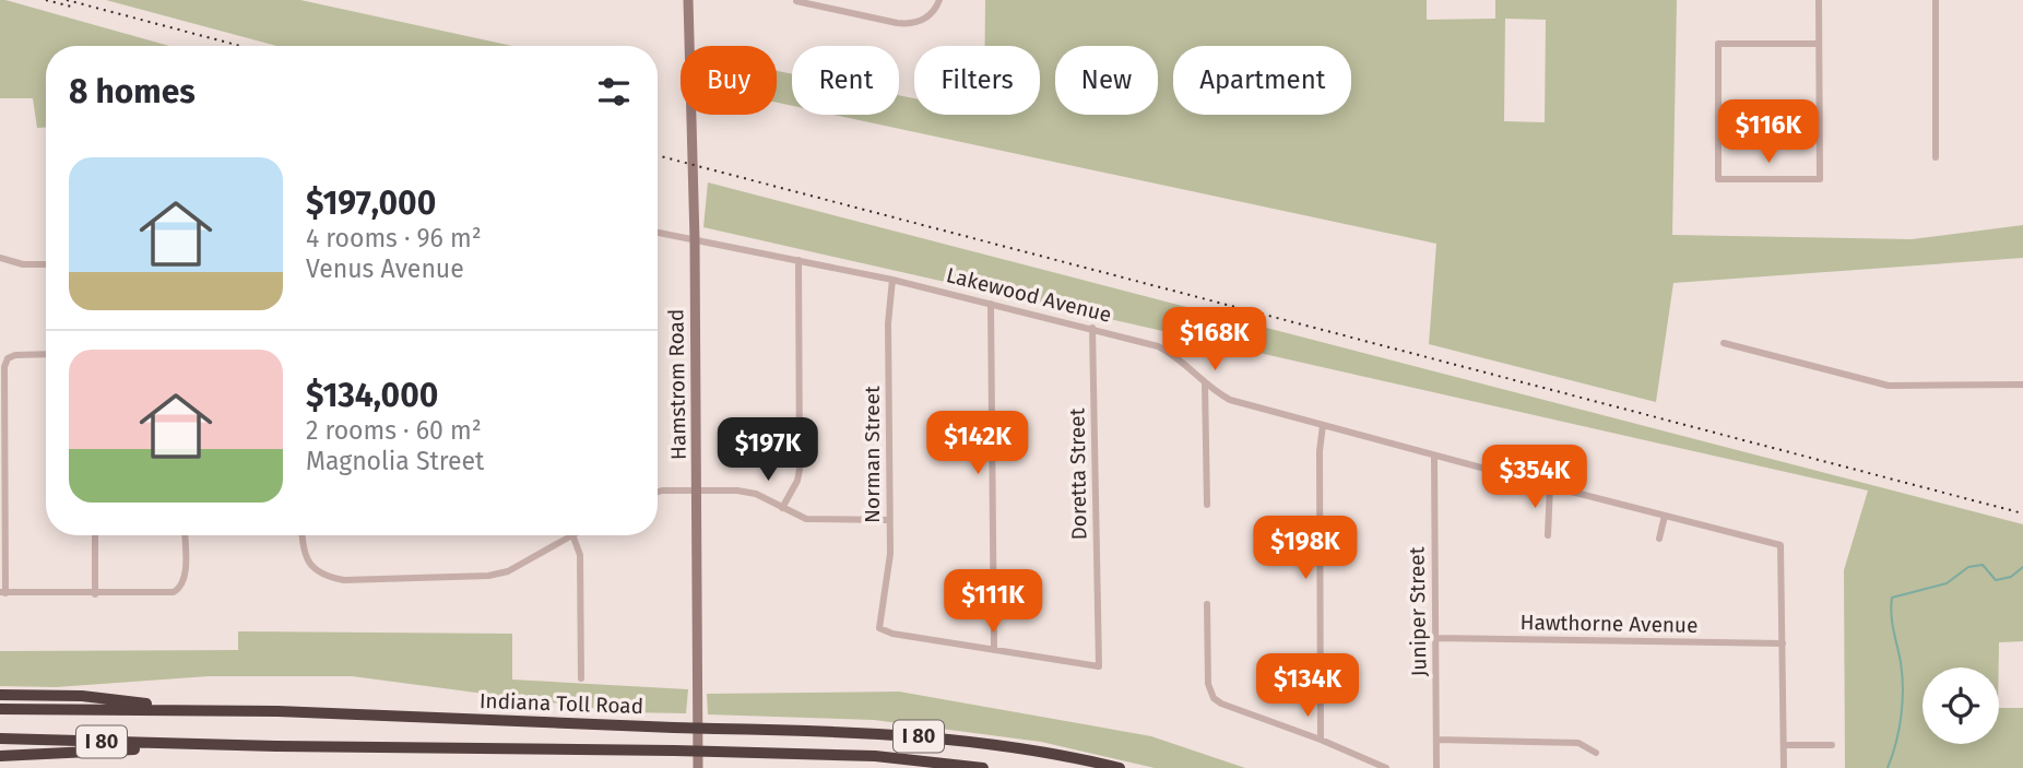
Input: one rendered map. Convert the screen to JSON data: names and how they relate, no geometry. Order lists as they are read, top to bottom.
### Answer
{
  "streets": {
    "highway": ["Indiana Toll Road", "I 80"],
    "street": [
      "Lakewood Avenue",
      "Hamstrom Road",
      "Norman Street",
      "Doretta Street",
      "Juniper Street",
      "Hawthorne Avenue"
    ]
  },
  "crossings": [
    ["Lakewood Avenue", "Hamstrom Road"],
    ["Lakewood Avenue", "Norman Street"],
    ["Lakewood Avenue", "Doretta Street"],
    ["Lakewood Avenue", "Juniper Street"],
    ["Lakewood Avenue", "Hawthorne Avenue"],
    ["Norman Street", "Doretta Street"],
    ["Juniper Street", "Hawthorne Avenue"]
  ],
  "page": {
    "chip": [
      "Buy",
      "Rent",
      "Filters",
      "New",
      "Apartment"
    ],
    "heading": "8 homes",
    "price": [
      "$116K",
      "$168K",
      "$142K",
      "$197K",
      "$354K",
      "$198K",
      "$111K",
      "$134K"
    ],
    "list": [
      {
        "name": "$197,000",
        "note": "4 rooms · 96 m² · Venus Avenue"
      },
      {
        "name": "$134,000",
        "note": "2 rooms · 60 m² · Magnolia Street"
      }
    ]
  }
}
